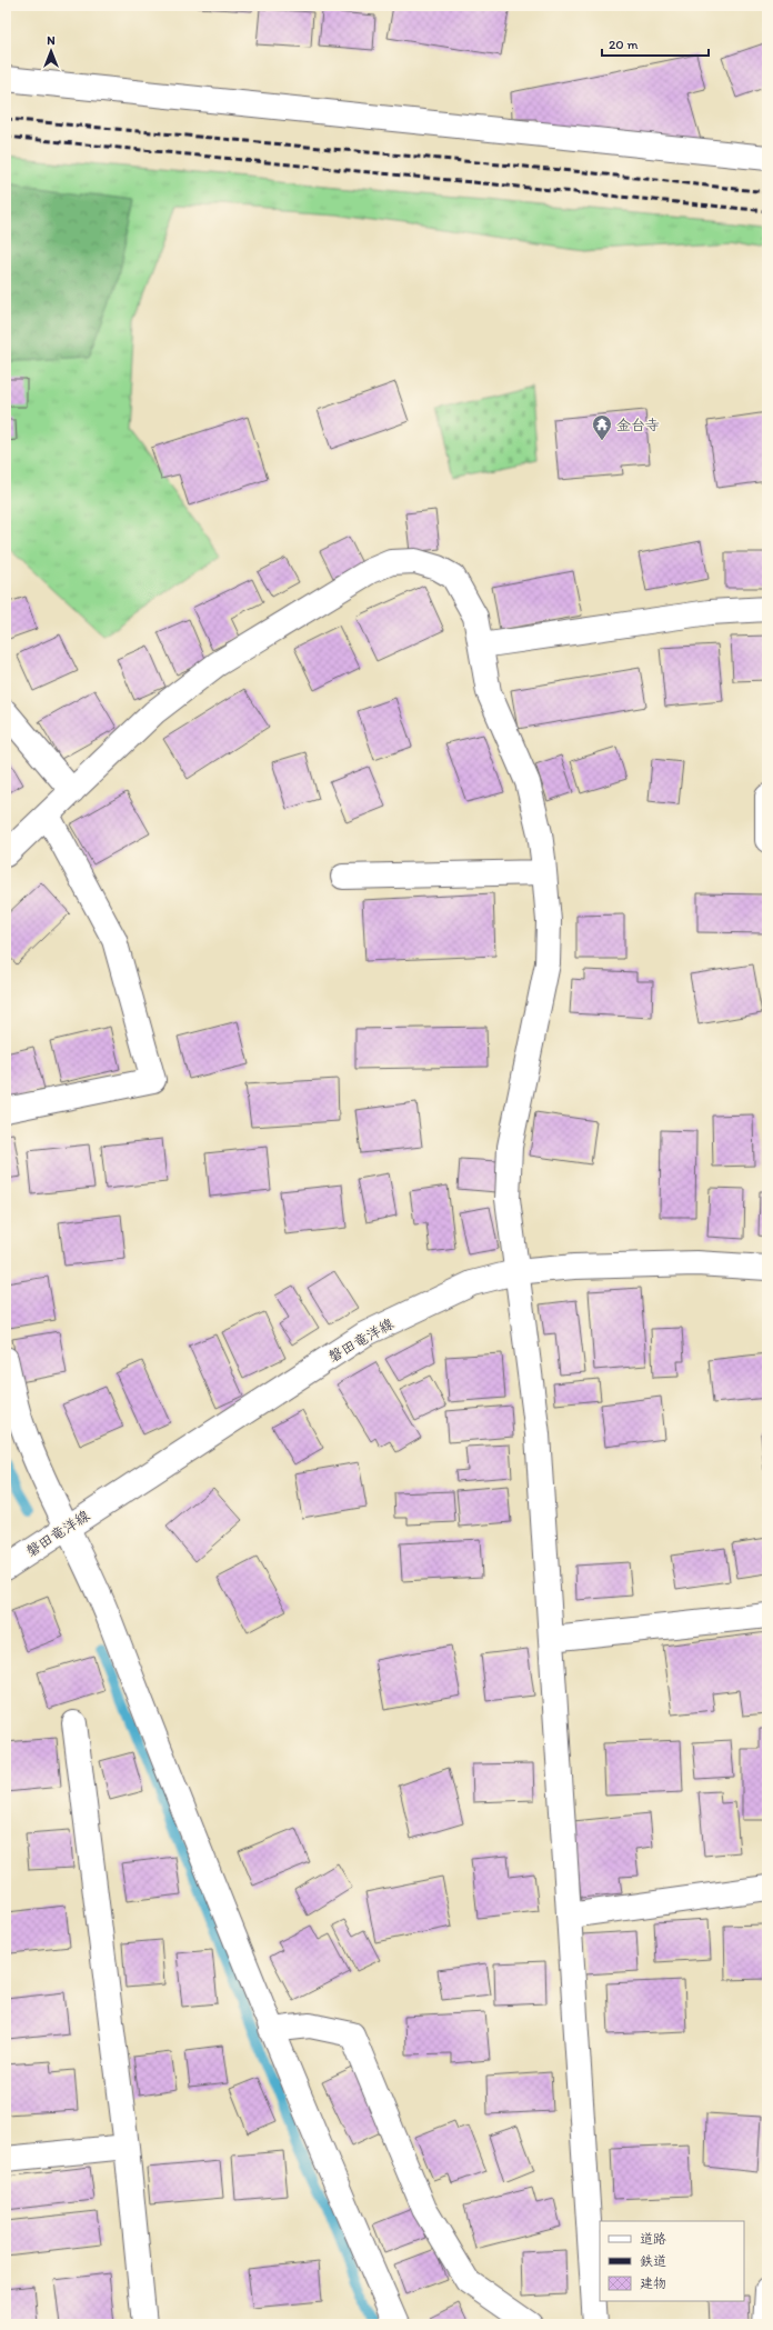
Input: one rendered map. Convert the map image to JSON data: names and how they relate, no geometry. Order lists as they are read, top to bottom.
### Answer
{
  "streets": {
    "street": ["磐田竜洋線"]
  },
  "places": {
    "temple": ["金台寺"]
  },
  "legend": ["道路", "鉄道", "建物"],
  "scale_bar": "20 m",
  "north": "top"
}
